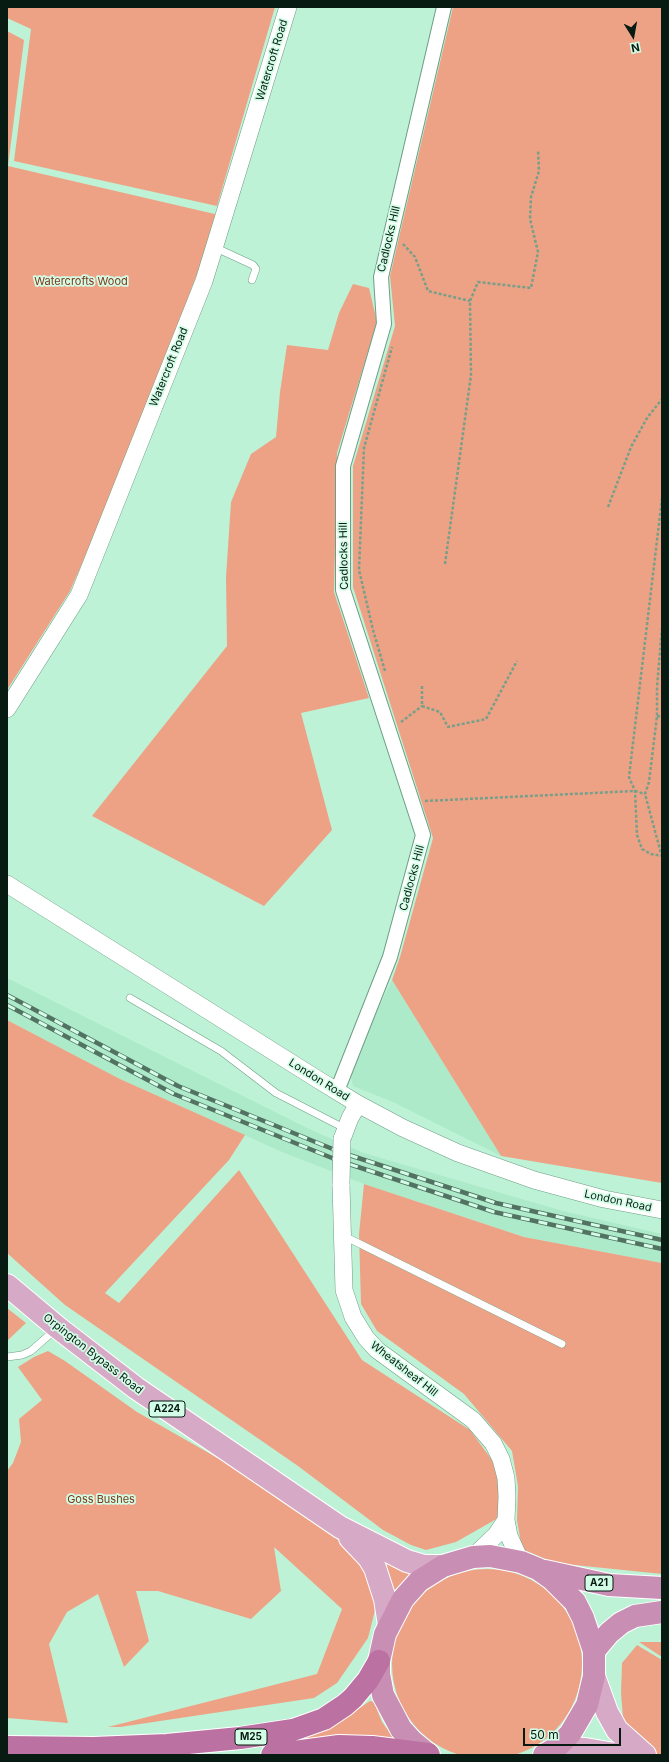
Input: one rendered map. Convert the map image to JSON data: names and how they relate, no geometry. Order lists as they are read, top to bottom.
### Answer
{
  "streets": {
    "highway": ["A21", "M25"],
    "main road": ["Orpington Bypass Road", "A224"],
    "street": [
      "Watercroft Road",
      "Cadlocks Hill",
      "London Road",
      "Wheatsheaf Hill"
    ]
  },
  "crossings": [
    ["Cadlocks Hill", "London Road"],
    ["London Road", "Wheatsheaf Hill"],
    ["Wheatsheaf Hill", "A21"]
  ],
  "parks": ["Watercrofts Wood", "Goss Bushes"],
  "scale_bar": "50 m",
  "north": "bottom"
}
